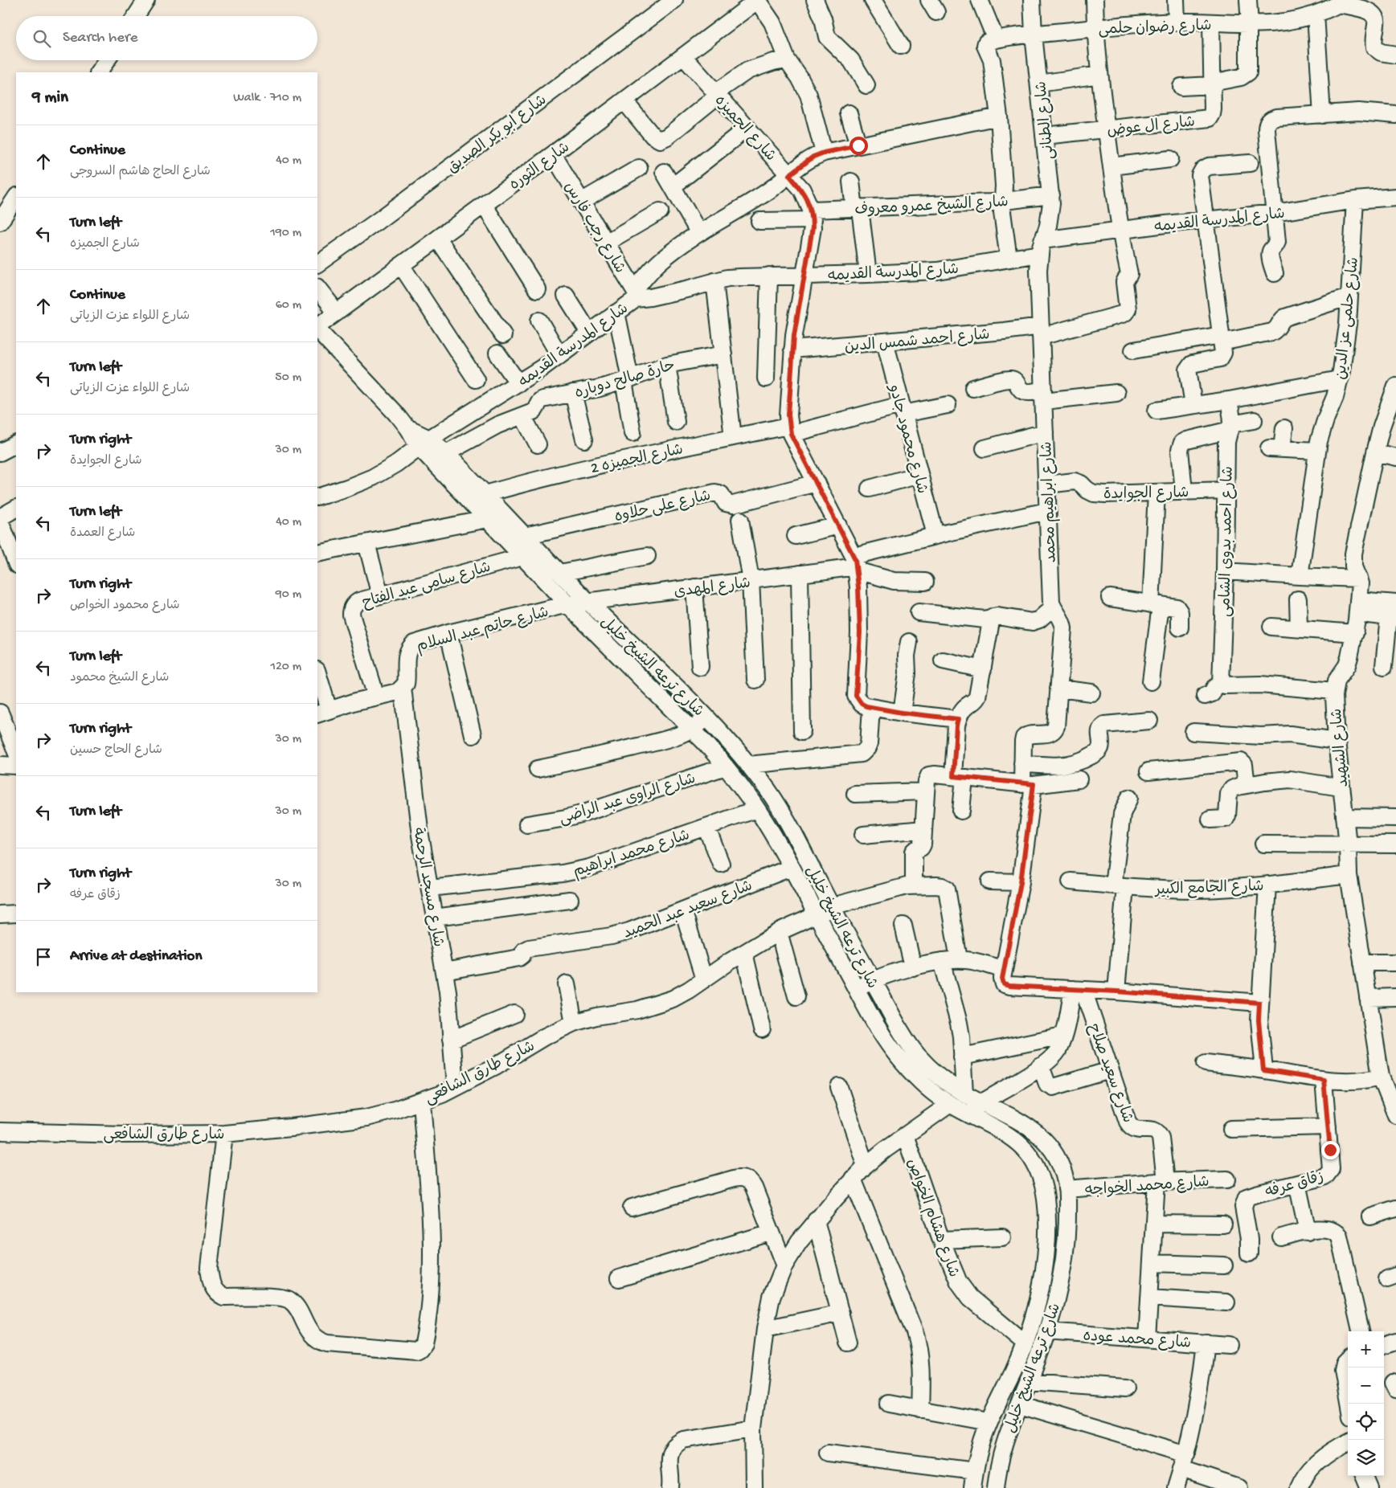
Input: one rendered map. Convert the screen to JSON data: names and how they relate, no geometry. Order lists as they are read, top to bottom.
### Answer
{
  "streets": {
    "street": [
      "شارع رضوان حلمى",
      "شارع الطنانى",
      "شارع ال عوض",
      "شارع الجميزه",
      "شارع ابو بكر الصديق",
      "شارع الثوره",
      "شارع الشيخ عمرو معروف",
      "شارع المدرسة القديمه",
      "شارع رجب فارس",
      "شارع حلمى عز الدين",
      "شارع احمد شمس الدين",
      "حارة صالح دوباره",
      "شارع محمود جادو",
      "شارع الجميزه 2",
      "شارع الجوايدة",
      "شارع ابراهيم محمد",
      "شارع على حلاوه",
      "شارع احمد بدوى الشامى",
      "شارع سامى عبد الفتاح",
      "شارع المهدى",
      "شارع حاتم عبد السلام",
      "شارع ترعه الشيخ خليل",
      "شارع الشهيد",
      "شارع الراوى عبد الراضى",
      "شارع محمد ابراهيم",
      "شارع الجامع الكبير",
      "شارع مسجد الرحمة",
      "شارع سعيد عبد الحميد",
      "شارع طارق الشافعى",
      "شارع سعيد صلاح",
      "زقاق عرفه",
      "شارع محمد الخواجه",
      "شارع هشام الخواص",
      "شارع محمد عوده"
    ]
  },
  "crossings": [
    ["شارع رضوان حلمى", "شارع الطنانى"],
    ["شارع رضوان حلمى", "شارع ال عوض"],
    ["شارع الطنانى", "شارع ال عوض"],
    ["شارع الطنانى", "شارع الشيخ عمرو معروف"],
    ["شارع الطنانى", "شارع المدرسة القديمه"],
    ["شارع الطنانى", "شارع ابراهيم محمد"],
    ["شارع الجميزه", "شارع الثوره"],
    ["شارع الجميزه", "شارع الشيخ عمرو معروف"],
    ["شارع الجميزه", "شارع المدرسة القديمه"],
    ["شارع الجميزه", "شارع احمد شمس الدين"],
    ["شارع الجميزه", "شارع الجميزه 2"],
    ["شارع الجميزه", "شارع على حلاوه"],
    ["شارع الجميزه", "شارع المهدى"],
    ["شارع الثوره", "شارع رجب فارس"],
    ["شارع المدرسة القديمه", "شارع رجب فارس"],
    ["شارع المدرسة القديمه", "شارع حلمى عز الدين"],
    ["شارع المدرسة القديمه", "شارع احمد شمس الدين"],
    ["شارع المدرسة القديمه", "شارع ابراهيم محمد"],
    ["شارع المدرسة القديمه", "شارع ترعه الشيخ خليل"],
    ["شارع احمد شمس الدين", "شارع محمود جادو"],
    ["شارع احمد شمس الدين", "شارع ابراهيم محمد"],
    ["حارة صالح دوباره", "شارع ترعه الشيخ خليل"],
    ["شارع محمود جادو", "شارع الجميزه 2"],
    ["شارع محمود جادو", "شارع المهدى"],
    ["شارع الجميزه 2", "شارع ترعه الشيخ خليل"],
    ["شارع الجوايدة", "شارع ابراهيم محمد"],
    ["شارع الجوايدة", "شارع احمد بدوى الشامى"],
    ["شارع ابراهيم محمد", "شارع المهدى"],
    ["شارع على حلاوه", "شارع ترعه الشيخ خليل"],
    ["شارع سامى عبد الفتاح", "شارع ترعه الشيخ خليل"],
    ["شارع المهدى", "شارع حاتم عبد السلام"],
    ["شارع المهدى", "شارع ترعه الشيخ خليل"],
    ["شارع حاتم عبد السلام", "شارع ترعه الشيخ خليل"],
    ["شارع حاتم عبد السلام", "شارع مسجد الرحمة"],
    ["شارع ترعه الشيخ خليل", "شارع الراوى عبد الراضى"],
    ["شارع ترعه الشيخ خليل", "شارع محمد ابراهيم"],
    ["شارع ترعه الشيخ خليل", "شارع سعيد عبد الحميد"],
    ["شارع ترعه الشيخ خليل", "شارع طارق الشافعى"],
    ["شارع ترعه الشيخ خليل", "شارع محمد الخواجه"],
    ["شارع ترعه الشيخ خليل", "شارع هشام الخواص"],
    ["شارع ترعه الشيخ خليل", "شارع محمد عوده"],
    ["شارع الشهيد", "شارع الجامع الكبير"],
    ["شارع محمد ابراهيم", "شارع مسجد الرحمة"],
    ["شارع مسجد الرحمة", "شارع سعيد عبد الحميد"],
    ["شارع مسجد الرحمة", "شارع طارق الشافعى"],
    ["شارع سعيد صلاح", "شارع محمد الخواجه"],
    ["شارع سعيد صلاح", "شارع محمد عوده"]
  ],
  "page": {
    "search": "Search here",
    "heading": ["9 min", "Walk · 710 m"],
    "list": [
      ["Continue", "شارع الحاج هاشم السروجى", "40 m"],
      ["Turn left", "شارع الجميزه", "190 m"],
      ["Continue", "شارع اللواء عزت الزياتى", "60 m"],
      ["Turn left", "شارع اللواء عزت الزياتى", "50 m"],
      ["Turn right", "شارع الجوايدة", "30 m"],
      ["Turn left", "شارع العمدة", "40 m"],
      ["Turn right", "شارع محمود الخواص", "90 m"],
      ["Turn left", "شارع الشيخ محمود", "120 m"],
      ["Turn right", "شارع الحاج حسين", "30 m"],
      ["Turn left", "30 m"],
      ["Turn right", "زقاق عرفه", "30 m"],
      "Arrive at destination"
    ],
    "map_buttons": ["+", "−"]
  }
}
